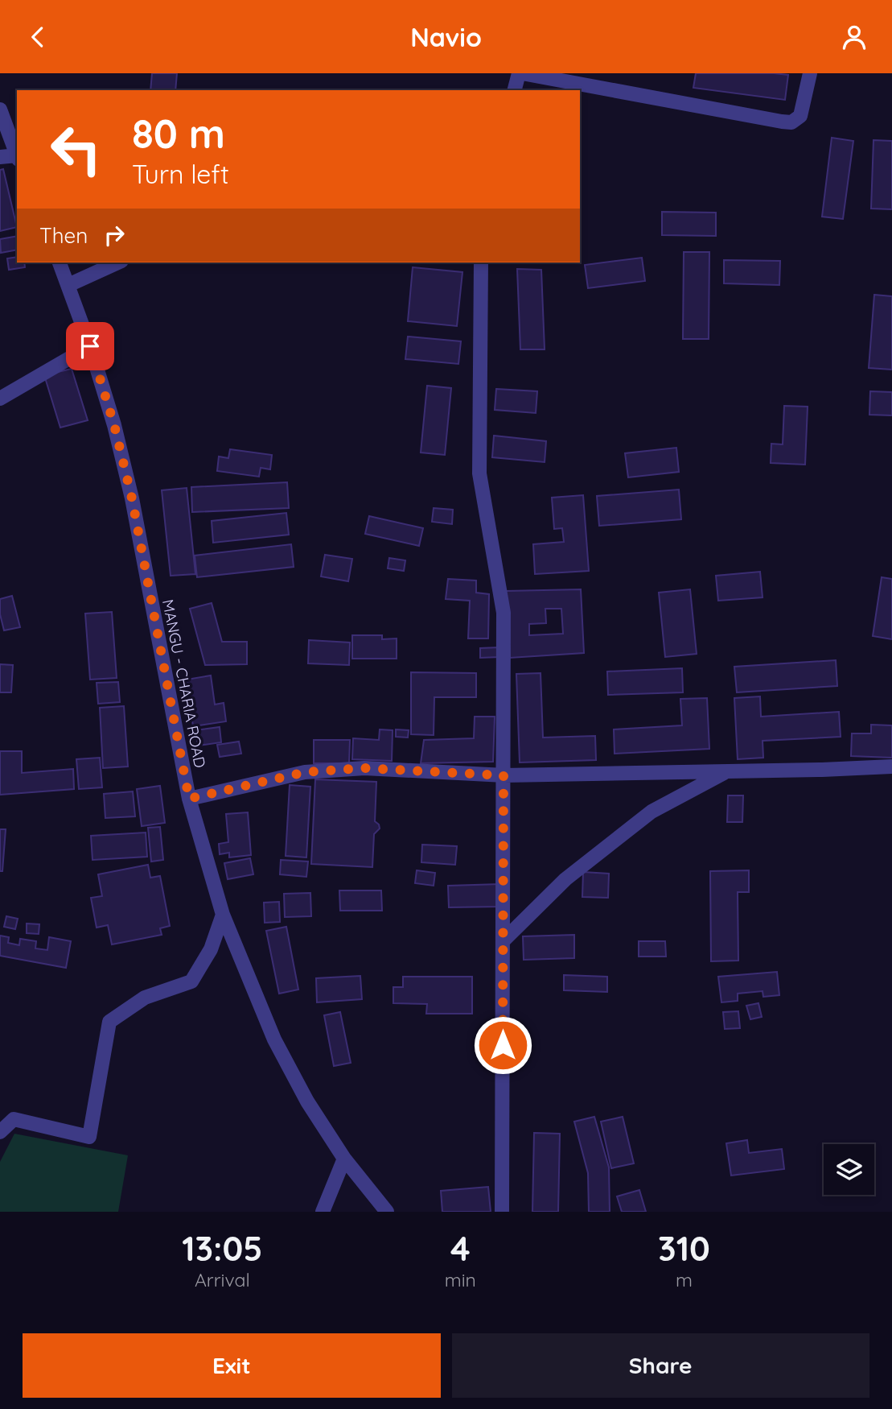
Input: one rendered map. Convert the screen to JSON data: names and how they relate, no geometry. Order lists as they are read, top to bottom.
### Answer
{
  "streets": {
    "street": ["MANGU - CHARIA ROAD"]
  },
  "page": {
    "header": "Navio",
    "turn": ["80 m", "Turn left"],
    "then": "Then",
    "eta": [
      "13:05",
      "Arrival",
      "4",
      "min",
      "310",
      "m"
    ],
    "buttons": ["Exit", "Share"]
  }
}
